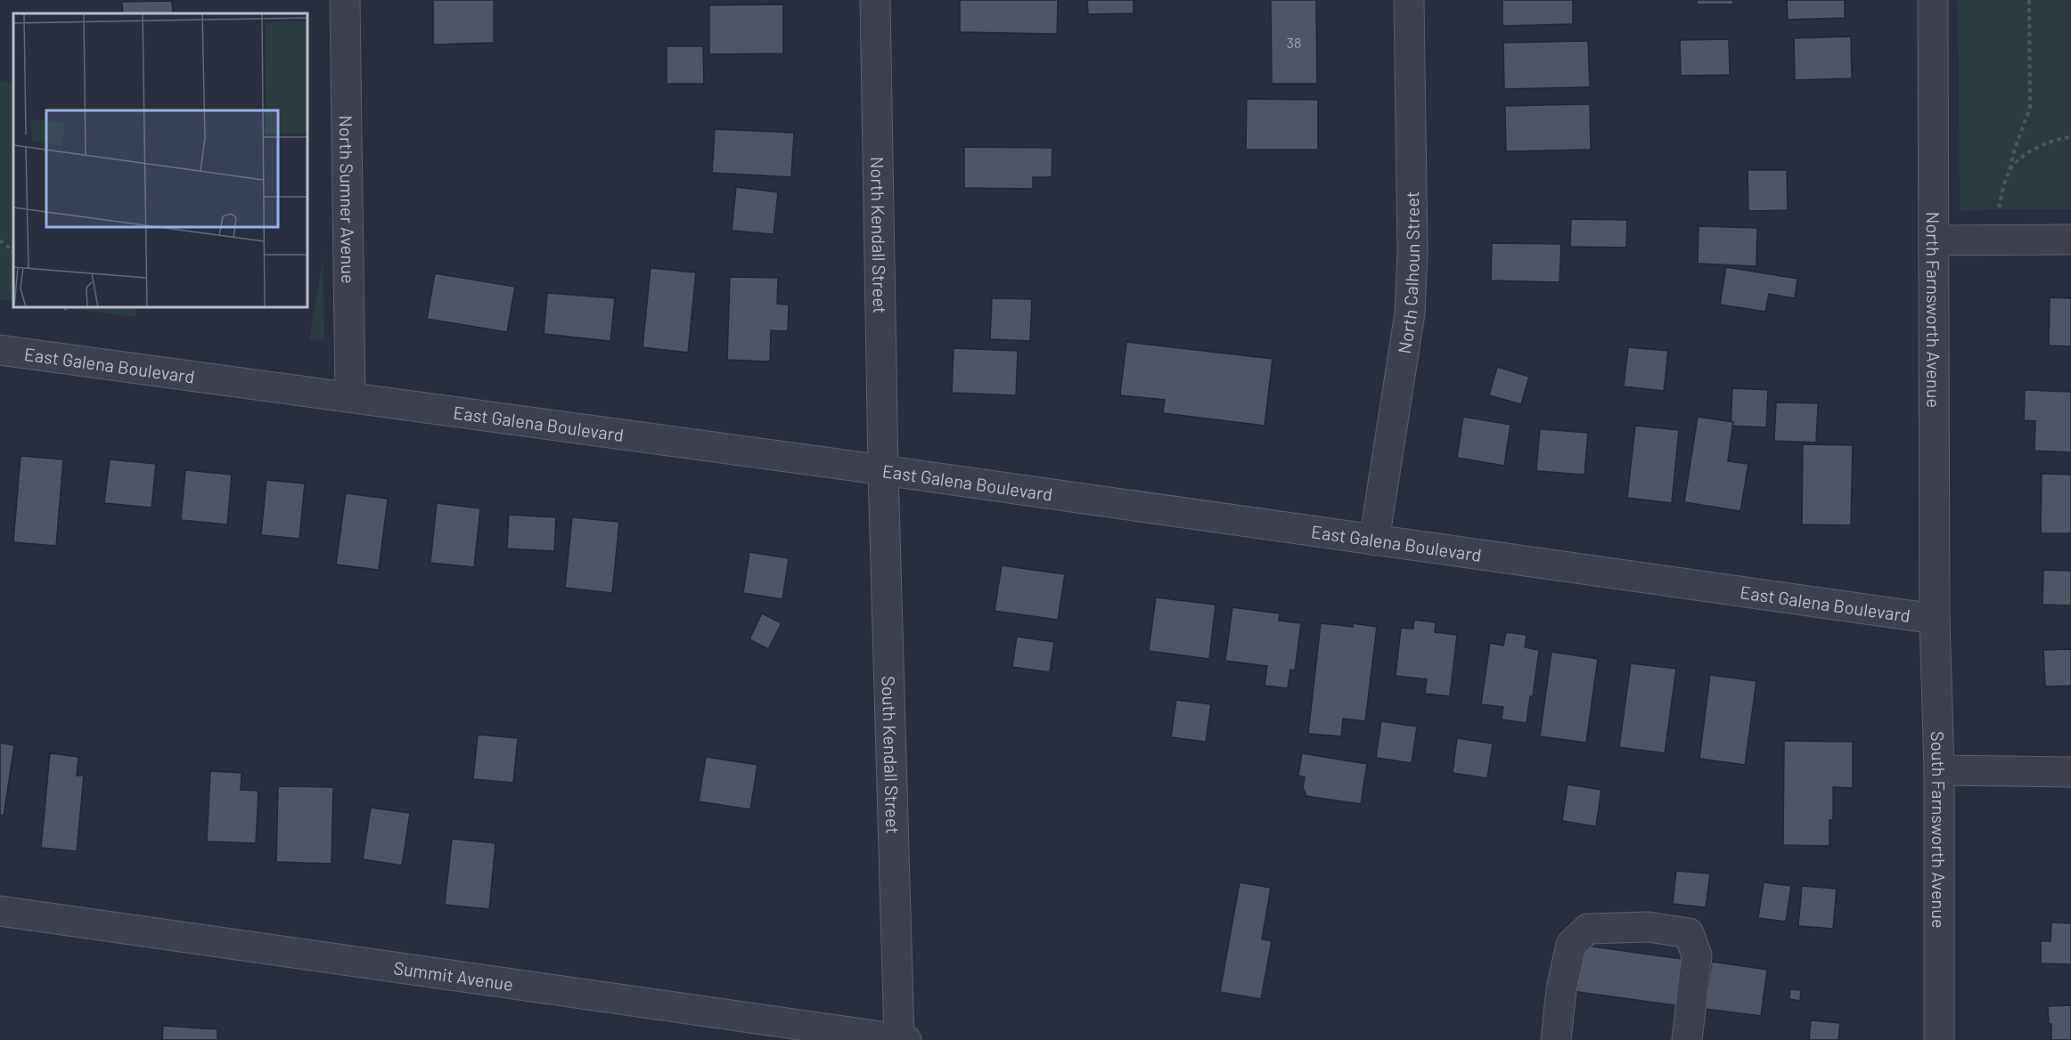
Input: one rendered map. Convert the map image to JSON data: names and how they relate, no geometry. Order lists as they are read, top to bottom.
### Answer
{
  "streets": {
    "street": [
      "North Sumner Avenue",
      "North Kendall Street",
      "North Calhoun Street",
      "North Farnsworth Avenue",
      "East Galena Boulevard",
      "South Kendall Street",
      "South Farnsworth Avenue",
      "Summit Avenue"
    ]
  },
  "crossings": [
    ["North Sumner Avenue", "East Galena Boulevard"],
    ["North Kendall Street", "East Galena Boulevard"],
    ["North Kendall Street", "South Kendall Street"],
    ["North Calhoun Street", "East Galena Boulevard"],
    ["North Farnsworth Avenue", "East Galena Boulevard"],
    ["North Farnsworth Avenue", "South Farnsworth Avenue"],
    ["East Galena Boulevard", "South Kendall Street"],
    ["East Galena Boulevard", "South Farnsworth Avenue"],
    ["South Kendall Street", "Summit Avenue"]
  ],
  "house_numbers": ["38"]
}
